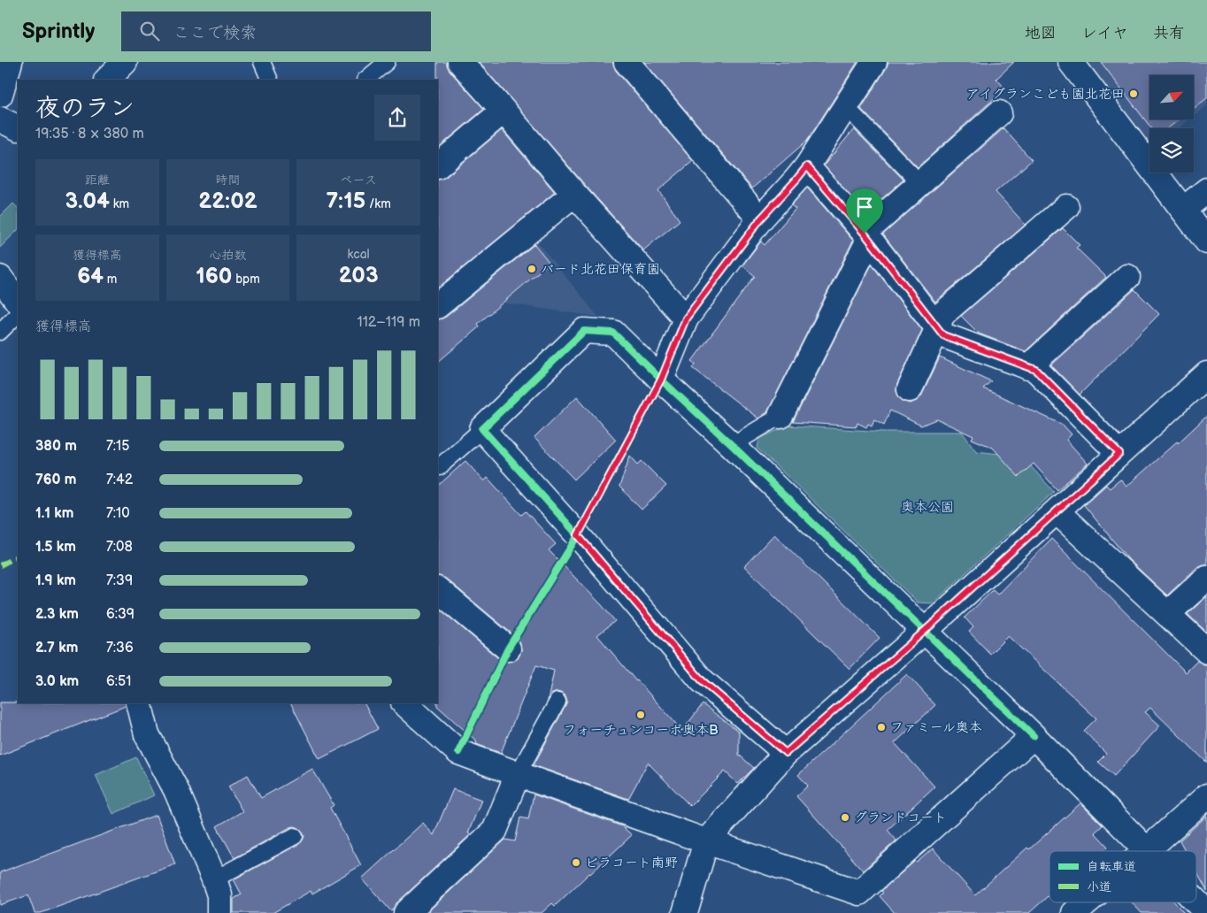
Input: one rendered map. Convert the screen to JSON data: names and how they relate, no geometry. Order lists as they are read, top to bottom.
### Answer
{
  "parks": ["奥本公園"],
  "places": [
    "アイグランこども園北花田",
    "バード北花田保育園",
    "フォーチュンコーポ奥本B",
    "ファミール奥本",
    "グランドコート",
    "ビラコート南野"
  ],
  "legend": ["自転車道", "小道"],
  "north": "top right",
  "page": {
    "header": "Sprintly",
    "search": "ここで検索",
    "nav": ["地図", "レイヤ", "共有"],
    "heading": ["夜のラン", "19:35 · 8 × 380 m"],
    "stats": [
      ["距離", "3.04 km"],
      ["時間", "22:02"],
      ["ペース", "7:15 /km"],
      ["獲得標高", "64 m"],
      ["心拍数", "160 bpm"],
      ["kcal", "203"]
    ],
    "chart": ["獲得標高", "112–119 m"],
    "list": [
      {
        "name": "380 m",
        "note": "7:15"
      },
      {
        "name": "760 m",
        "note": "7:42"
      },
      {
        "name": "1.1 km",
        "note": "7:10"
      },
      {
        "name": "1.5 km",
        "note": "7:08"
      },
      {
        "name": "1.9 km",
        "note": "7:39"
      },
      {
        "name": "2.3 km",
        "note": "6:39"
      },
      {
        "name": "2.7 km",
        "note": "7:36"
      },
      {
        "name": "3.0 km",
        "note": "6:51"
      }
    ]
  }
}
